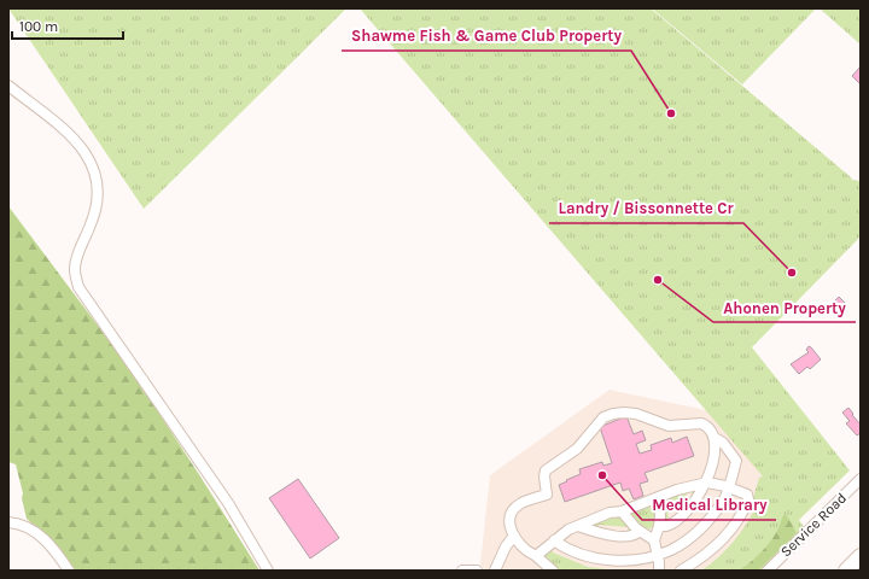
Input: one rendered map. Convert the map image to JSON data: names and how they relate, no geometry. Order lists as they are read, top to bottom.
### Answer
{
  "streets": {
    "street": ["Service Road"]
  },
  "places": [
    "Shawme Fish & Game Club Property",
    "Landry / Bissonnette Cr",
    "Ahonen Property",
    "Medical Library"
  ],
  "scale_bar": "100 m"
}
